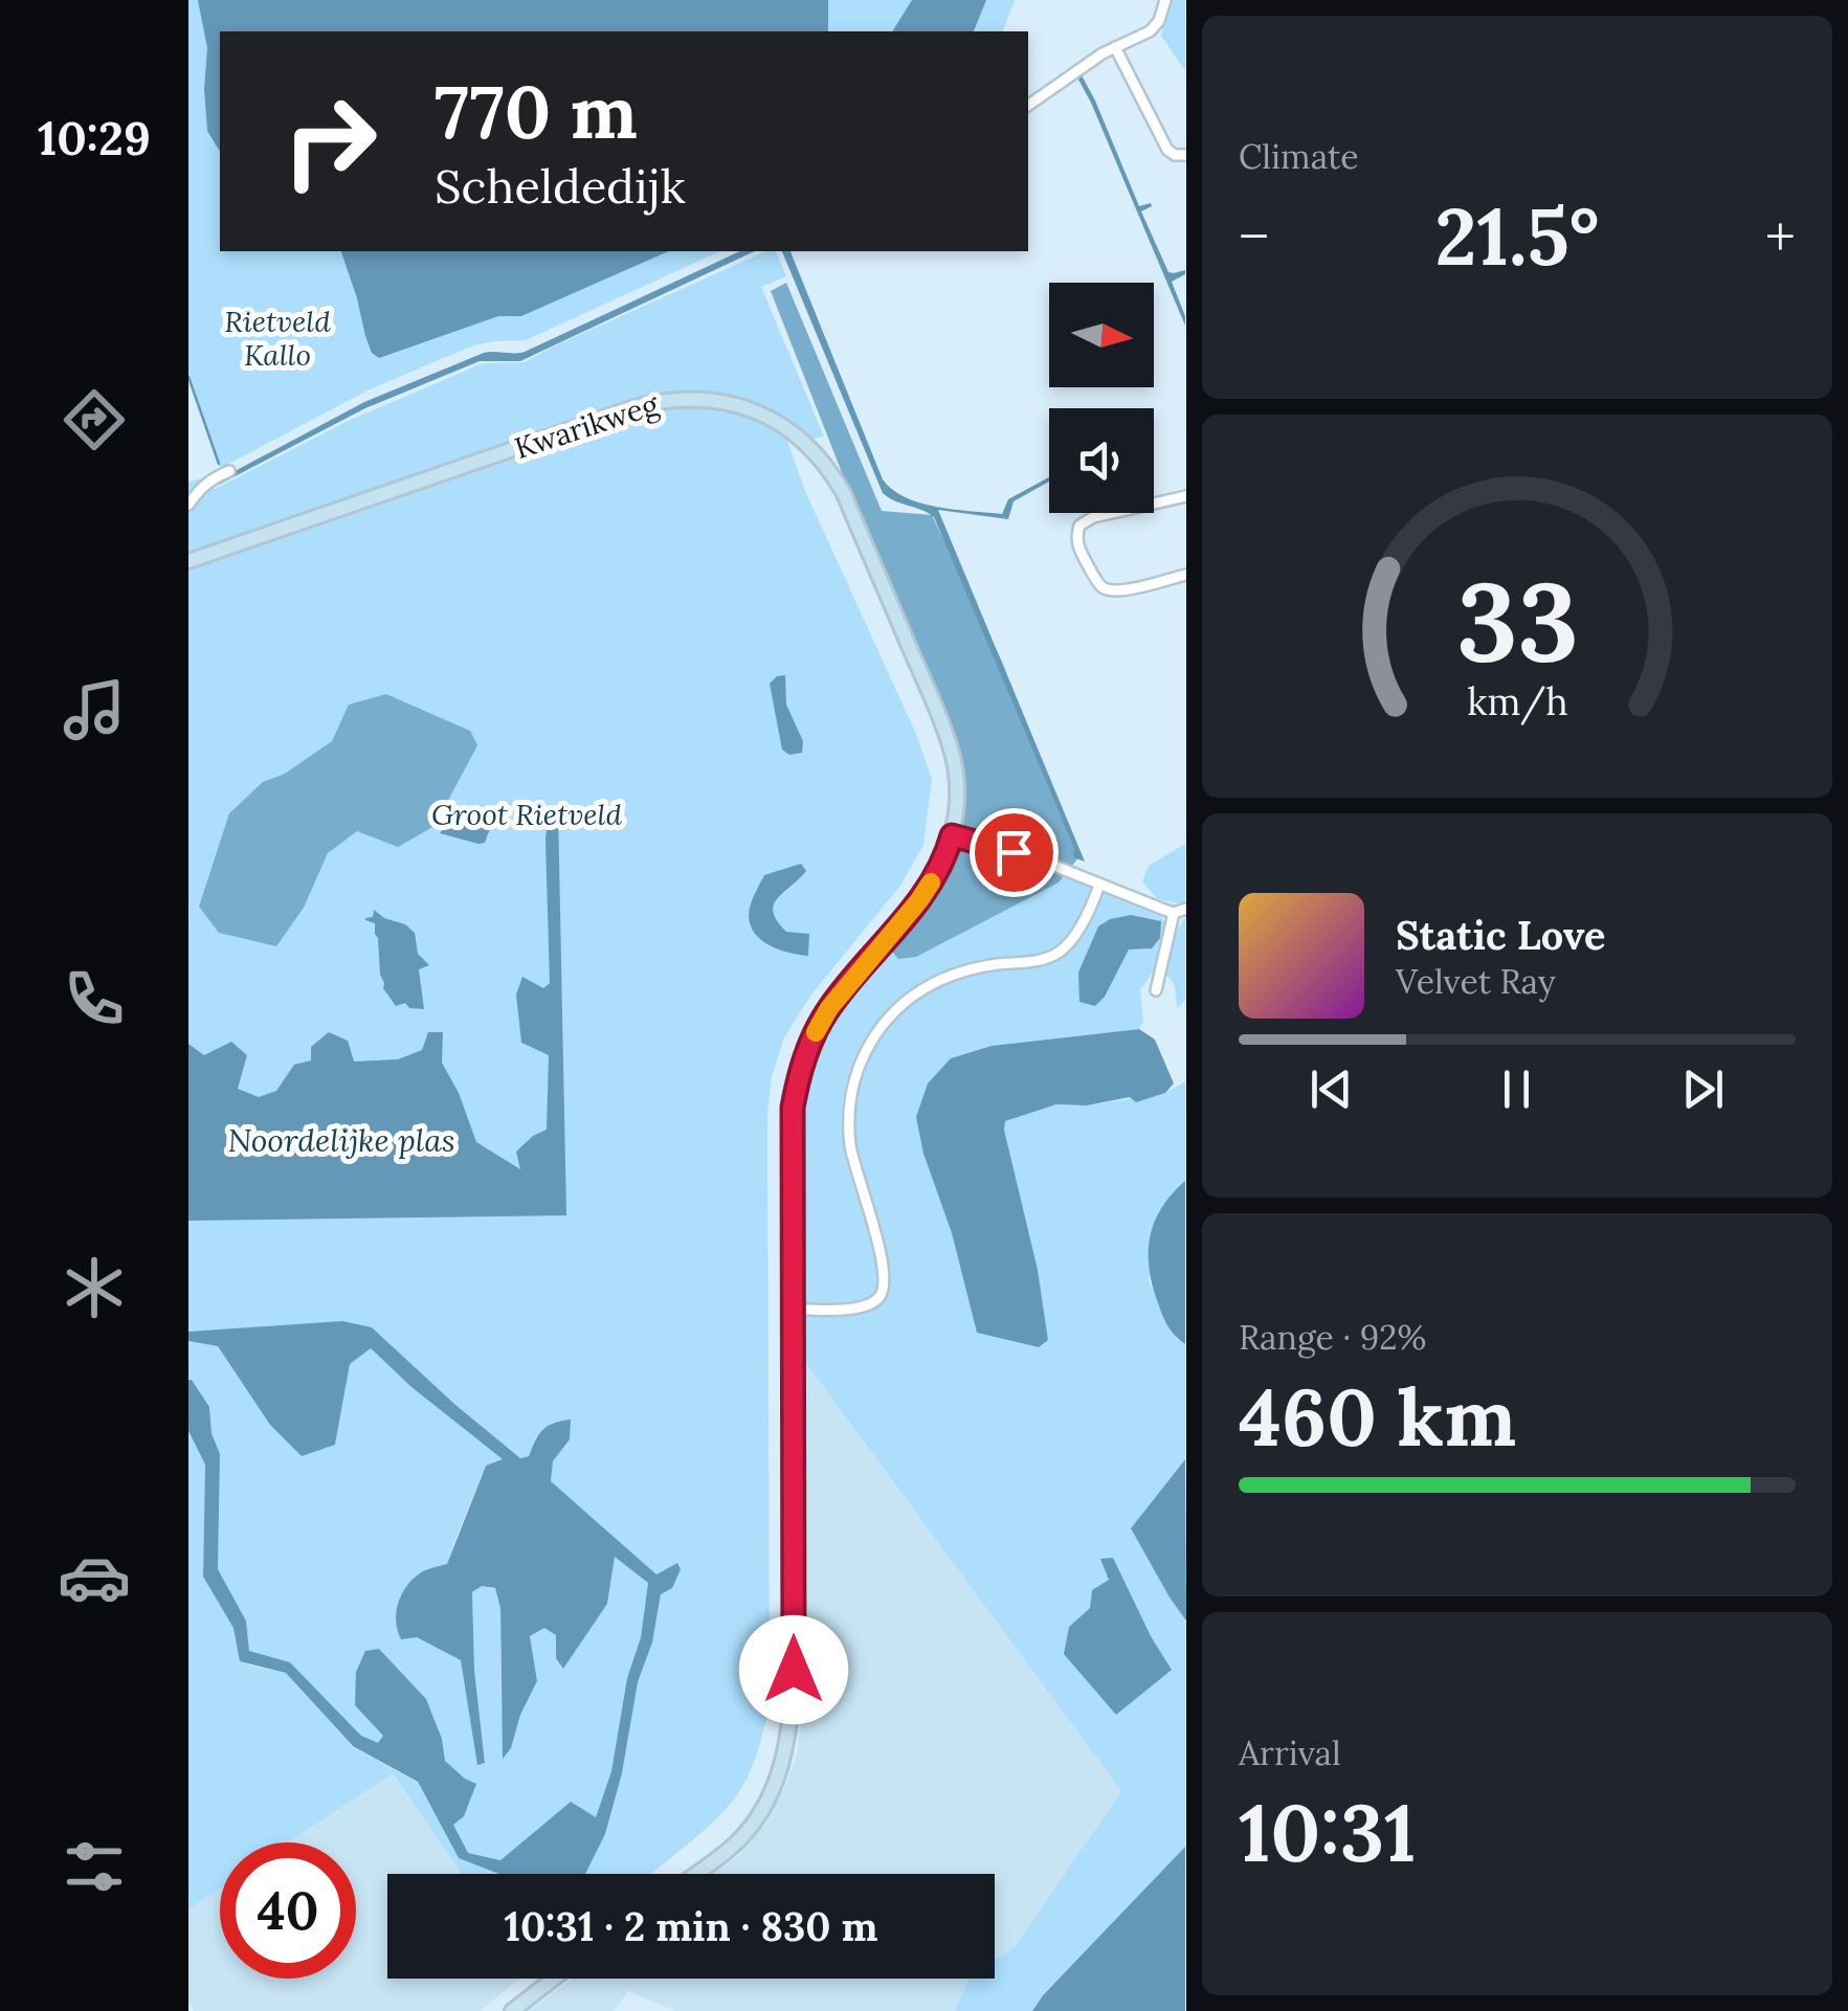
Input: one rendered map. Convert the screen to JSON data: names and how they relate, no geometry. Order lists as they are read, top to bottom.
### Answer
{
  "streets": {
    "street": ["Kwarikweg"]
  },
  "water": ["Noordelijke plas"],
  "parks": ["Rietveld Kallo", "Groot Rietveld"],
  "north": "right",
  "page": {
    "tabs": "10:29",
    "tile": [
      "Climate",
      ["Range · 92%", "460 km"],
      ["Arrival", "10:31"]
    ],
    "turn": ["770 m", "Scheldedijk"],
    "heat": ["−", "21.5°", "+"],
    "song": ["Static Love", "Velvet Ray"],
    "limit": "40",
    "trip": "10:31 · 2 min · 830 m",
    "gauge": ["33", "km/h"]
  }
}
